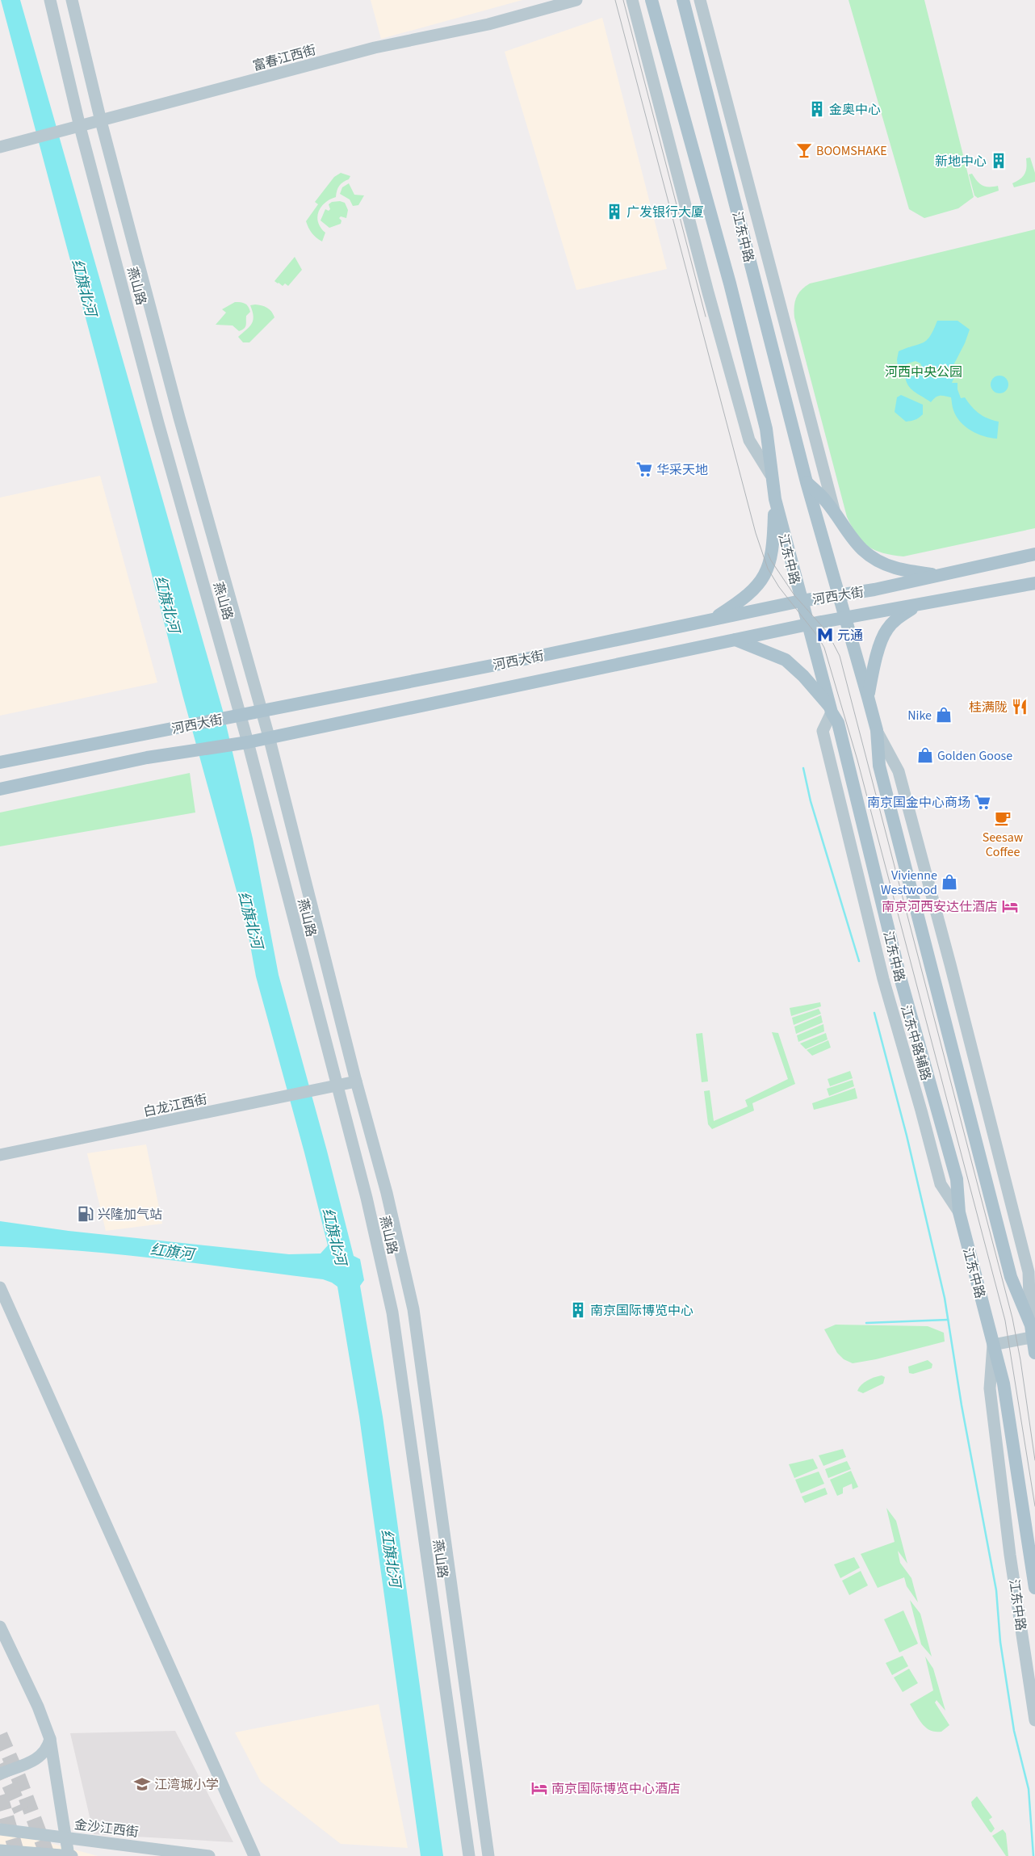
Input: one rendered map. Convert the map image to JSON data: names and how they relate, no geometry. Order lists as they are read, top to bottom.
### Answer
{
  "streets": {
    "main road": ["江东中路", "河西大街"],
    "street": [
      "富春江西街",
      "燕山路",
      "白龙江西街",
      "金沙江西街"
    ]
  },
  "crossings": [
    ["富春江西街", "燕山路"],
    ["江东中路", "河西大街"],
    ["燕山路", "河西大街"],
    ["燕山路", "白龙江西街"]
  ],
  "water": ["红旗北河", "红旗河"],
  "parks": ["河西中央公园"],
  "places": {
    "building": [
      "金奥中心",
      "新地中心",
      "广发银行大厦",
      "南京国际博览中心"
    ],
    "bar": ["BOOMSHAKE"],
    "supermarket": ["华采天地", "南京国金中心商场"],
    "metro station": ["元通"],
    "restaurant": ["桂满陇"],
    "shop": ["Nike", "Golden Goose", "Vivienne Westwood"],
    "cafe": ["Seesaw Coffee"],
    "hotel": ["南京河西安达仕酒店", "南京国际博览中心酒店"],
    "fuel station": ["兴隆加气站"],
    "school or university": ["江湾城小学"]
  }
}
